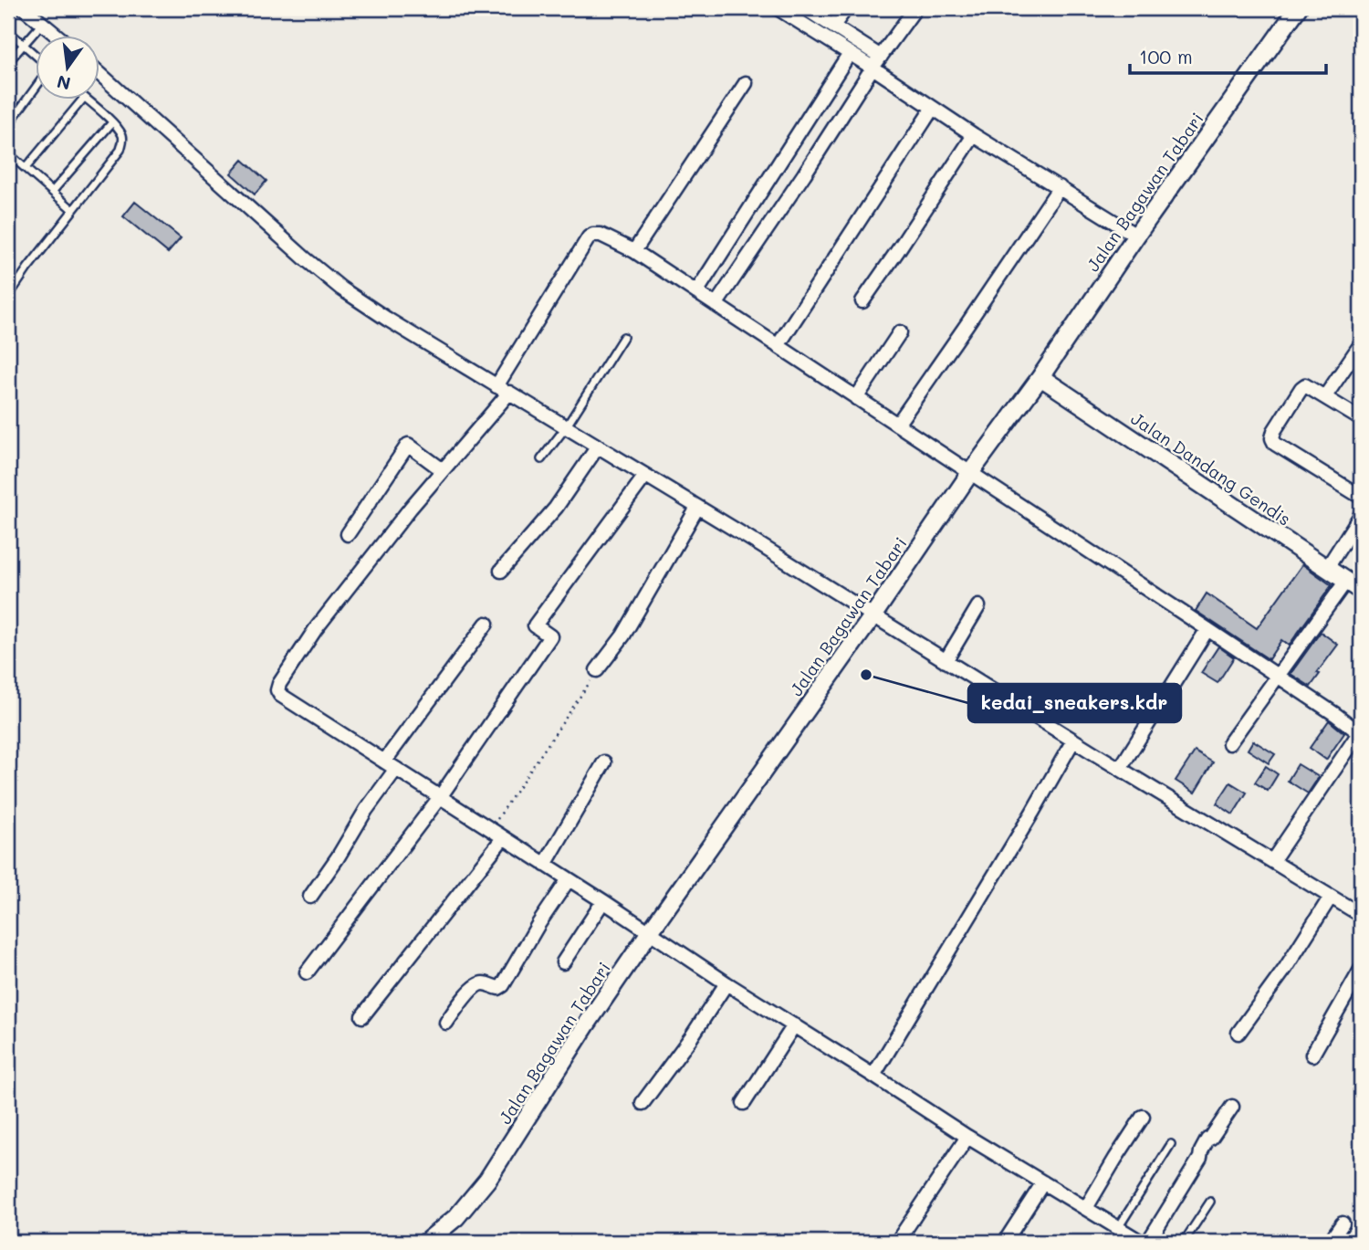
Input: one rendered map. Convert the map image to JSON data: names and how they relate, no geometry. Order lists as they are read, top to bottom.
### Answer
{
  "streets": {
    "street": ["Jalan Bagawan Tabari", "Jalan Dandang Gendis"]
  },
  "crossings": [
    ["Jalan Bagawan Tabari", "Jalan Dandang Gendis"]
  ],
  "places": ["kedai_sneakers.kdr"],
  "scale_bar": "100 m",
  "north": "bottom"
}
